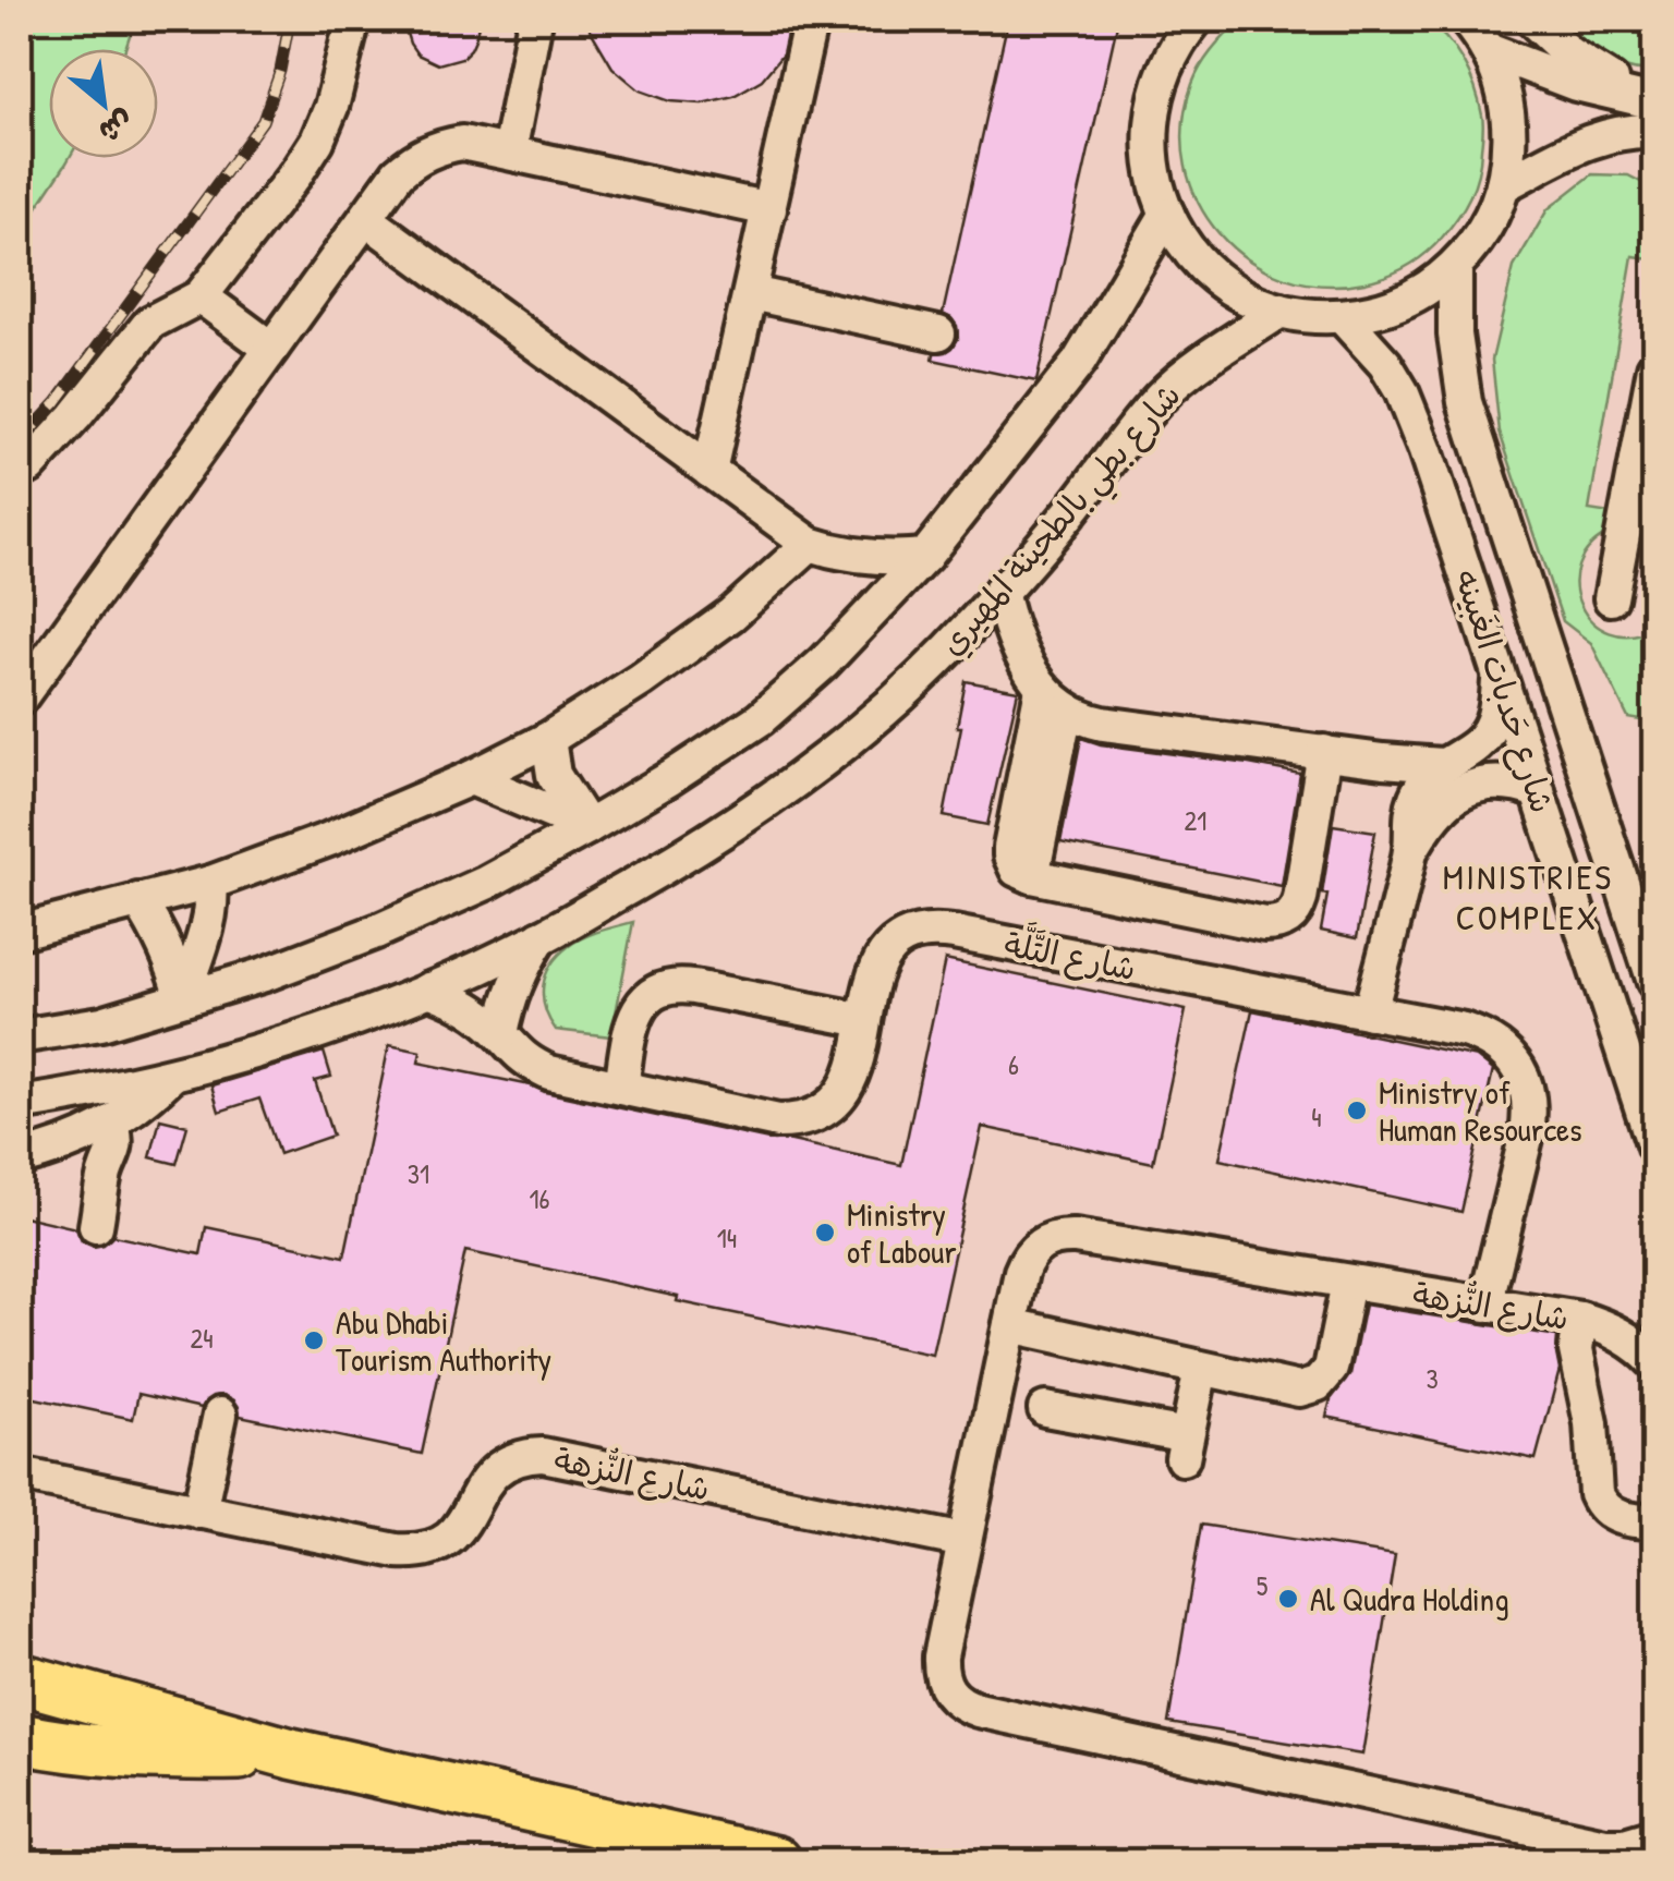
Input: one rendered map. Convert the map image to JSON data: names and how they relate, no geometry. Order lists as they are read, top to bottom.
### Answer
{
  "streets": {
    "street": [
      "شارع بطي بالطحينة المهيري",
      "شارع حَدبات الغَبينه",
      "شارع التَّلَّة",
      "شارع النُّزهة"
    ]
  },
  "crossings": [
    ["شارع بطي بالطحينة المهيري", "شارع التَّلَّة"],
    ["شارع التَّلَّة", "شارع النُّزهة"]
  ],
  "districts": ["MINISTRIES COMPLEX"],
  "places": [
    "Ministry of Human Resources",
    "Ministry of Labour",
    "Abu Dhabi Tourism Authority",
    "Al Qudra Holding"
  ],
  "house_numbers": [
    "21",
    "6",
    "4",
    "31",
    "16",
    "14",
    "24",
    "3",
    "5"
  ],
  "north": "bottom right"
}
